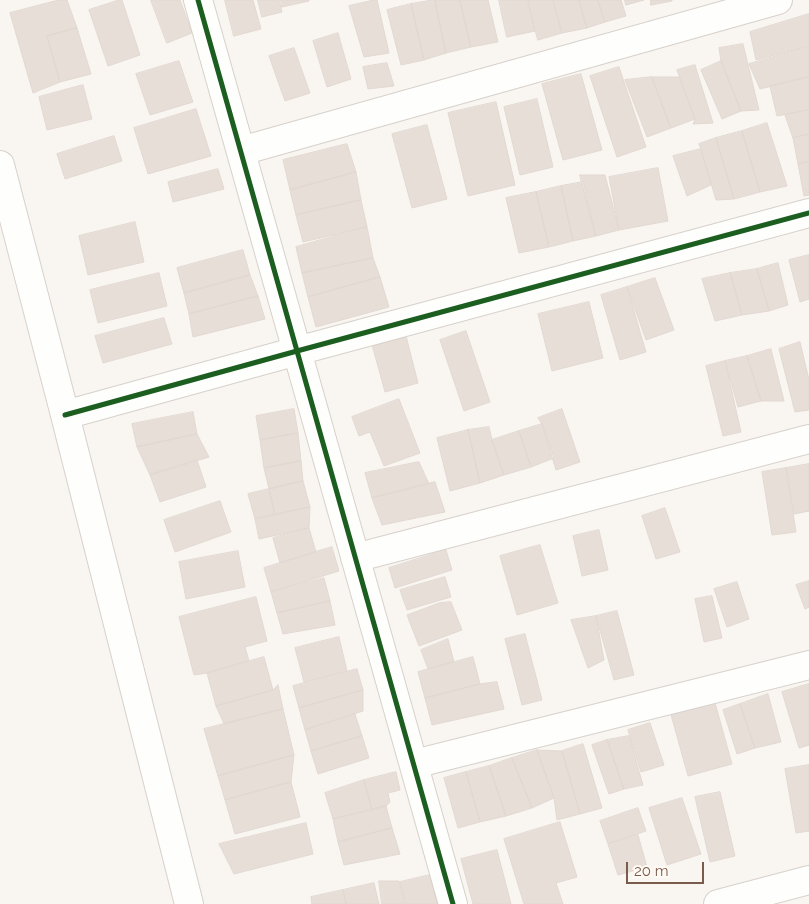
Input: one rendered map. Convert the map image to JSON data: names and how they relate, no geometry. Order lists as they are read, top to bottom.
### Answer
{
  "scale_bar": "20 m"
}
